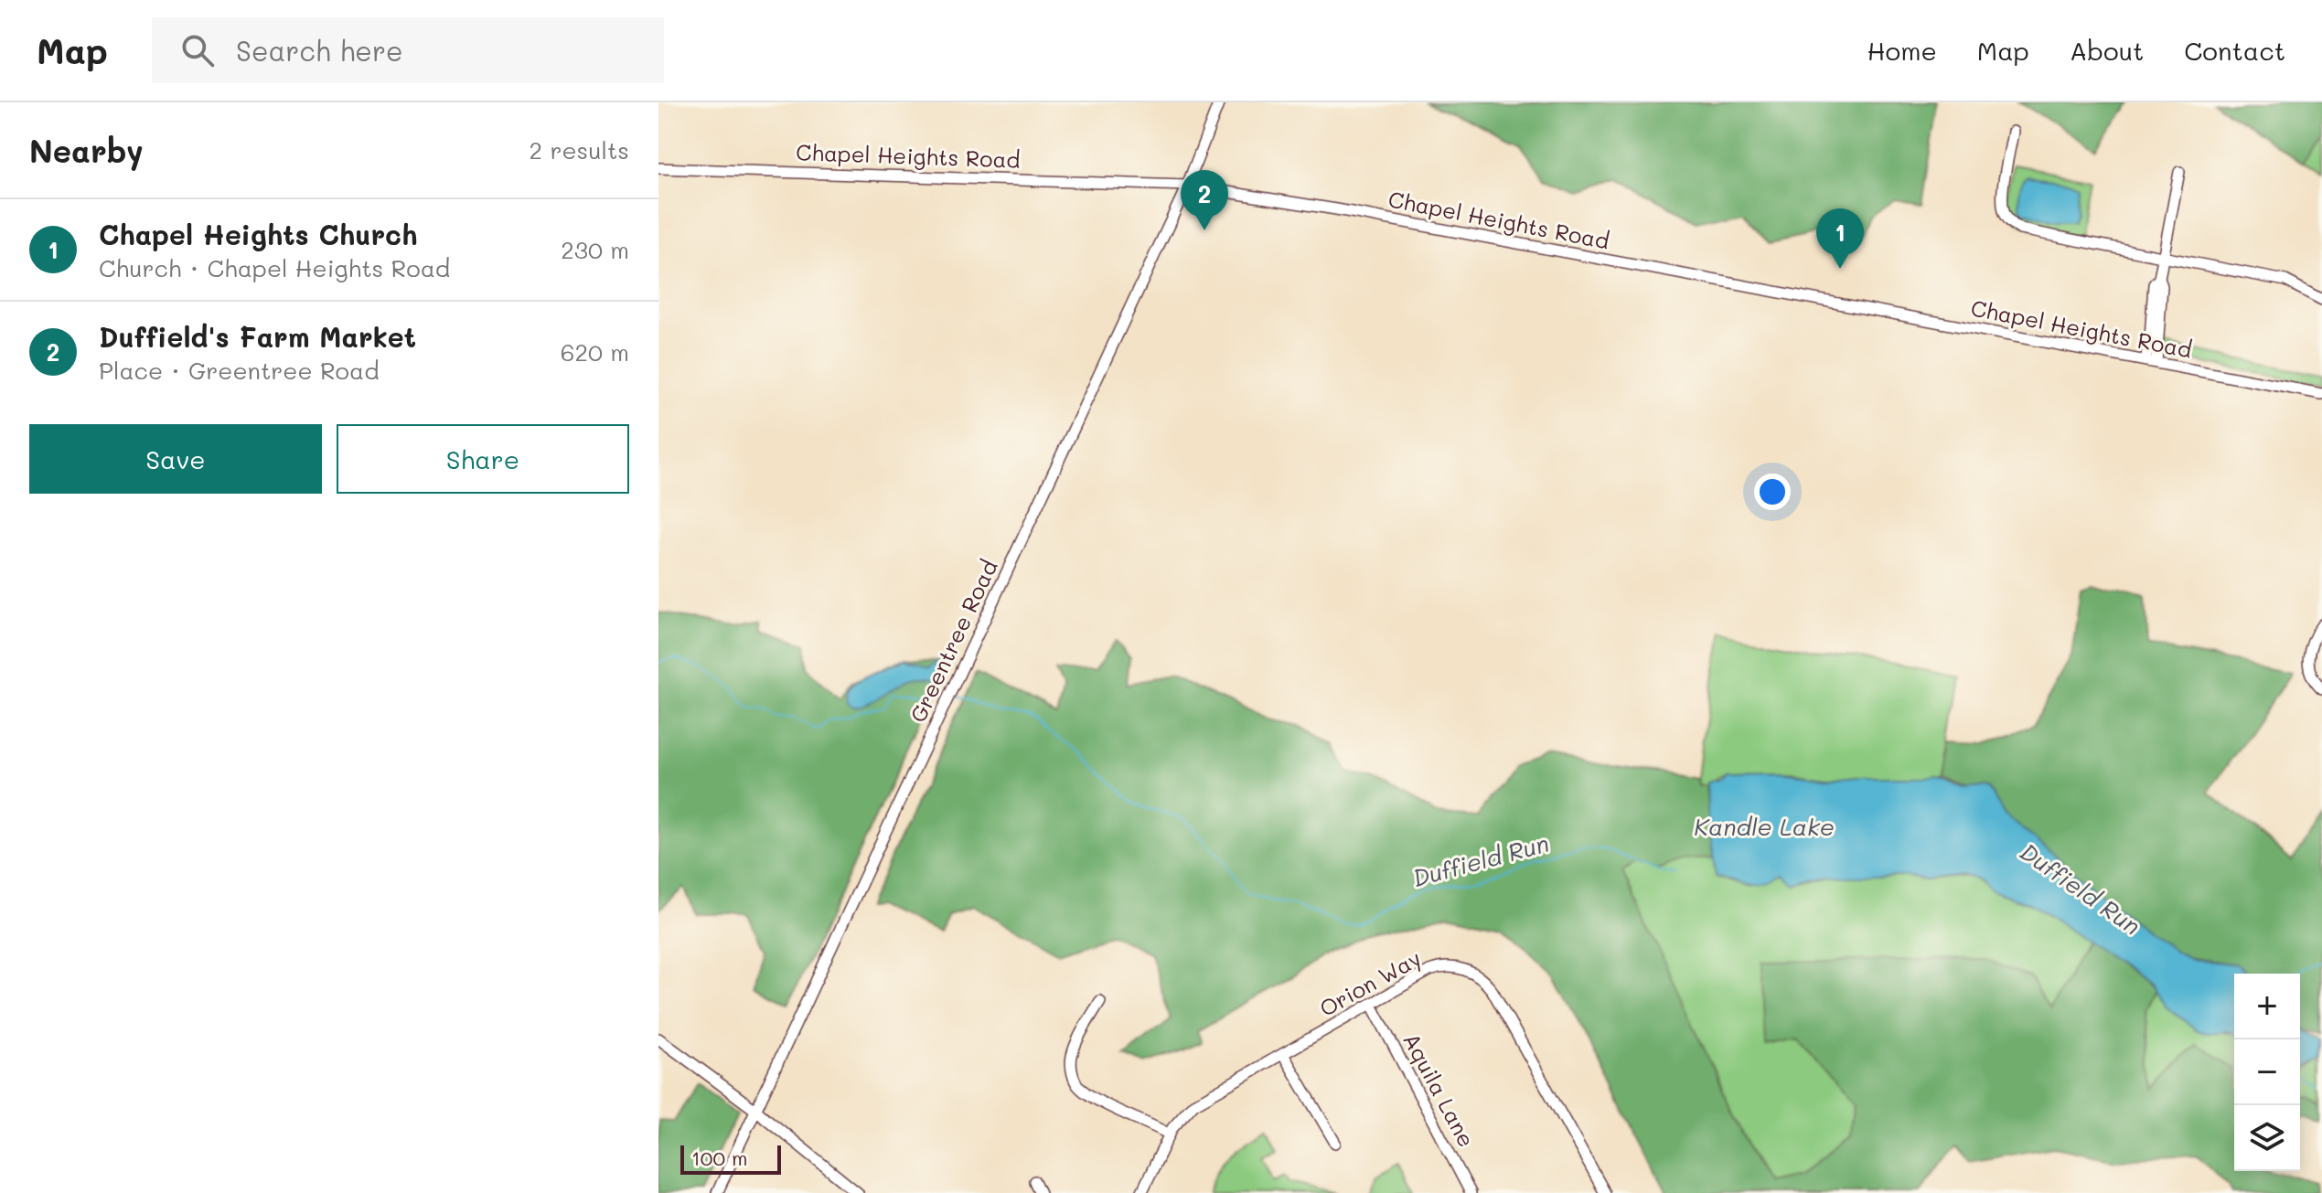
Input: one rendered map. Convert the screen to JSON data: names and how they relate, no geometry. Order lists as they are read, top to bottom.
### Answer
{
  "streets": {
    "street": [
      "Chapel Heights Road",
      "Greentree Road",
      "Orion Way",
      "Aquila Lane"
    ]
  },
  "crossings": [
    ["Chapel Heights Road", "Greentree Road"],
    ["Orion Way", "Aquila Lane"]
  ],
  "water": ["Kandle Lake", "Duffield Run"],
  "scale_bar": "100 m",
  "page": {
    "header": "Map",
    "search": "Search here",
    "nav": [
      "Home",
      "Map",
      "About",
      "Contact"
    ],
    "heading": ["Nearby", "2 results"],
    "pins": ["2", "1"],
    "list": [
      {
        "mark": "1",
        "name": "Chapel Heights Church",
        "note": "Church · Chapel Heights Road",
        "value": "230 m"
      },
      {
        "mark": "2",
        "name": "Duffield's Farm Market",
        "note": "Place · Greentree Road",
        "value": "620 m"
      }
    ],
    "buttons": ["Save", "Share"],
    "map_buttons": ["+", "−"],
    "scale": "100 m"
  }
}
